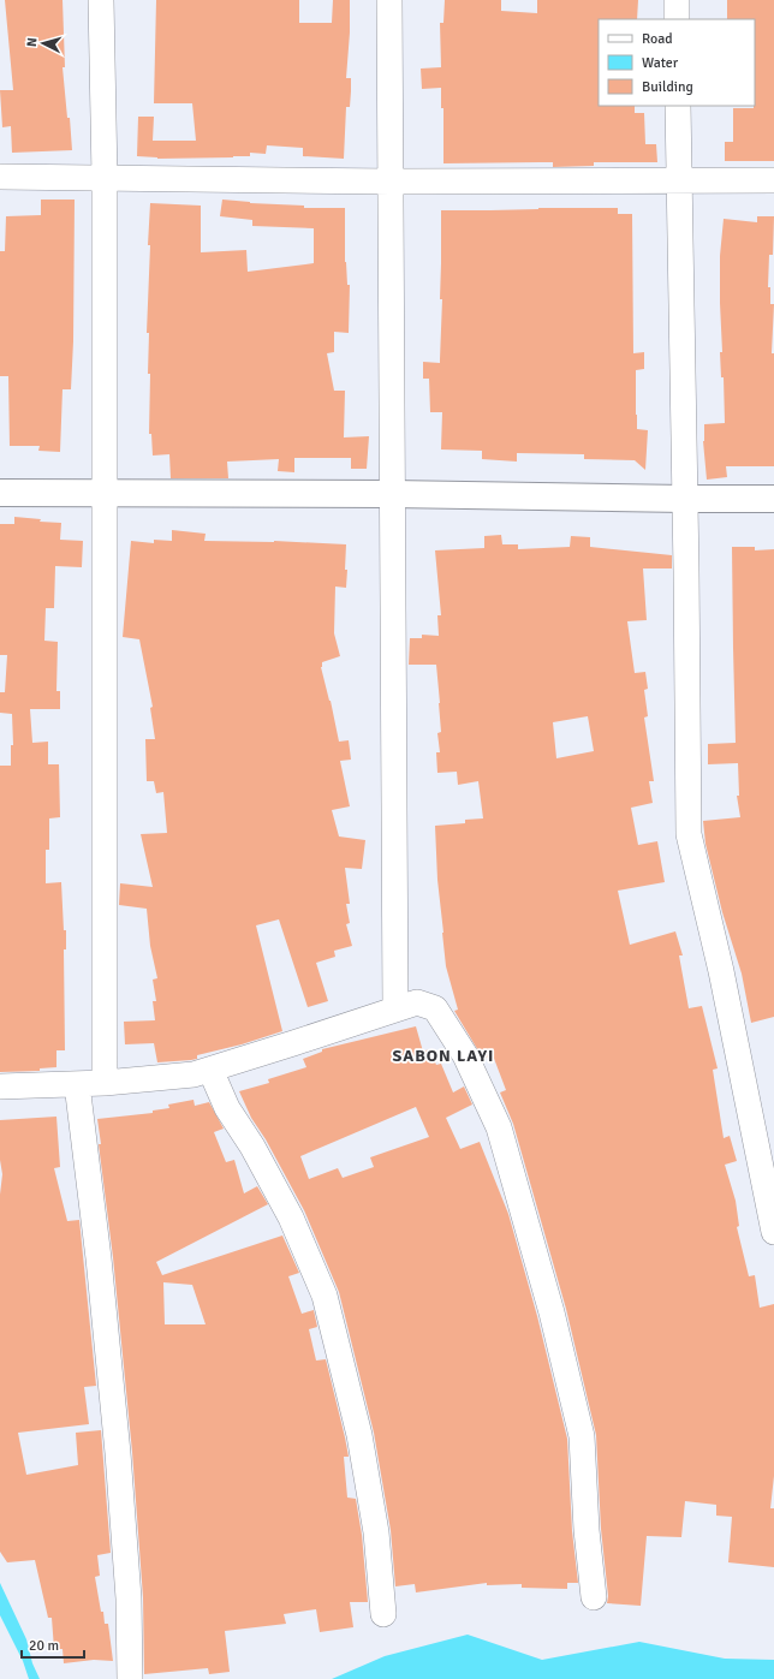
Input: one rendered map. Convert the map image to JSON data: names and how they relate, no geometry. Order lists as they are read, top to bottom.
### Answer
{
  "districts": ["SABON LAYI"],
  "legend": ["Road", "Water", "Building"],
  "scale_bar": "20 m",
  "north": "left"
}
